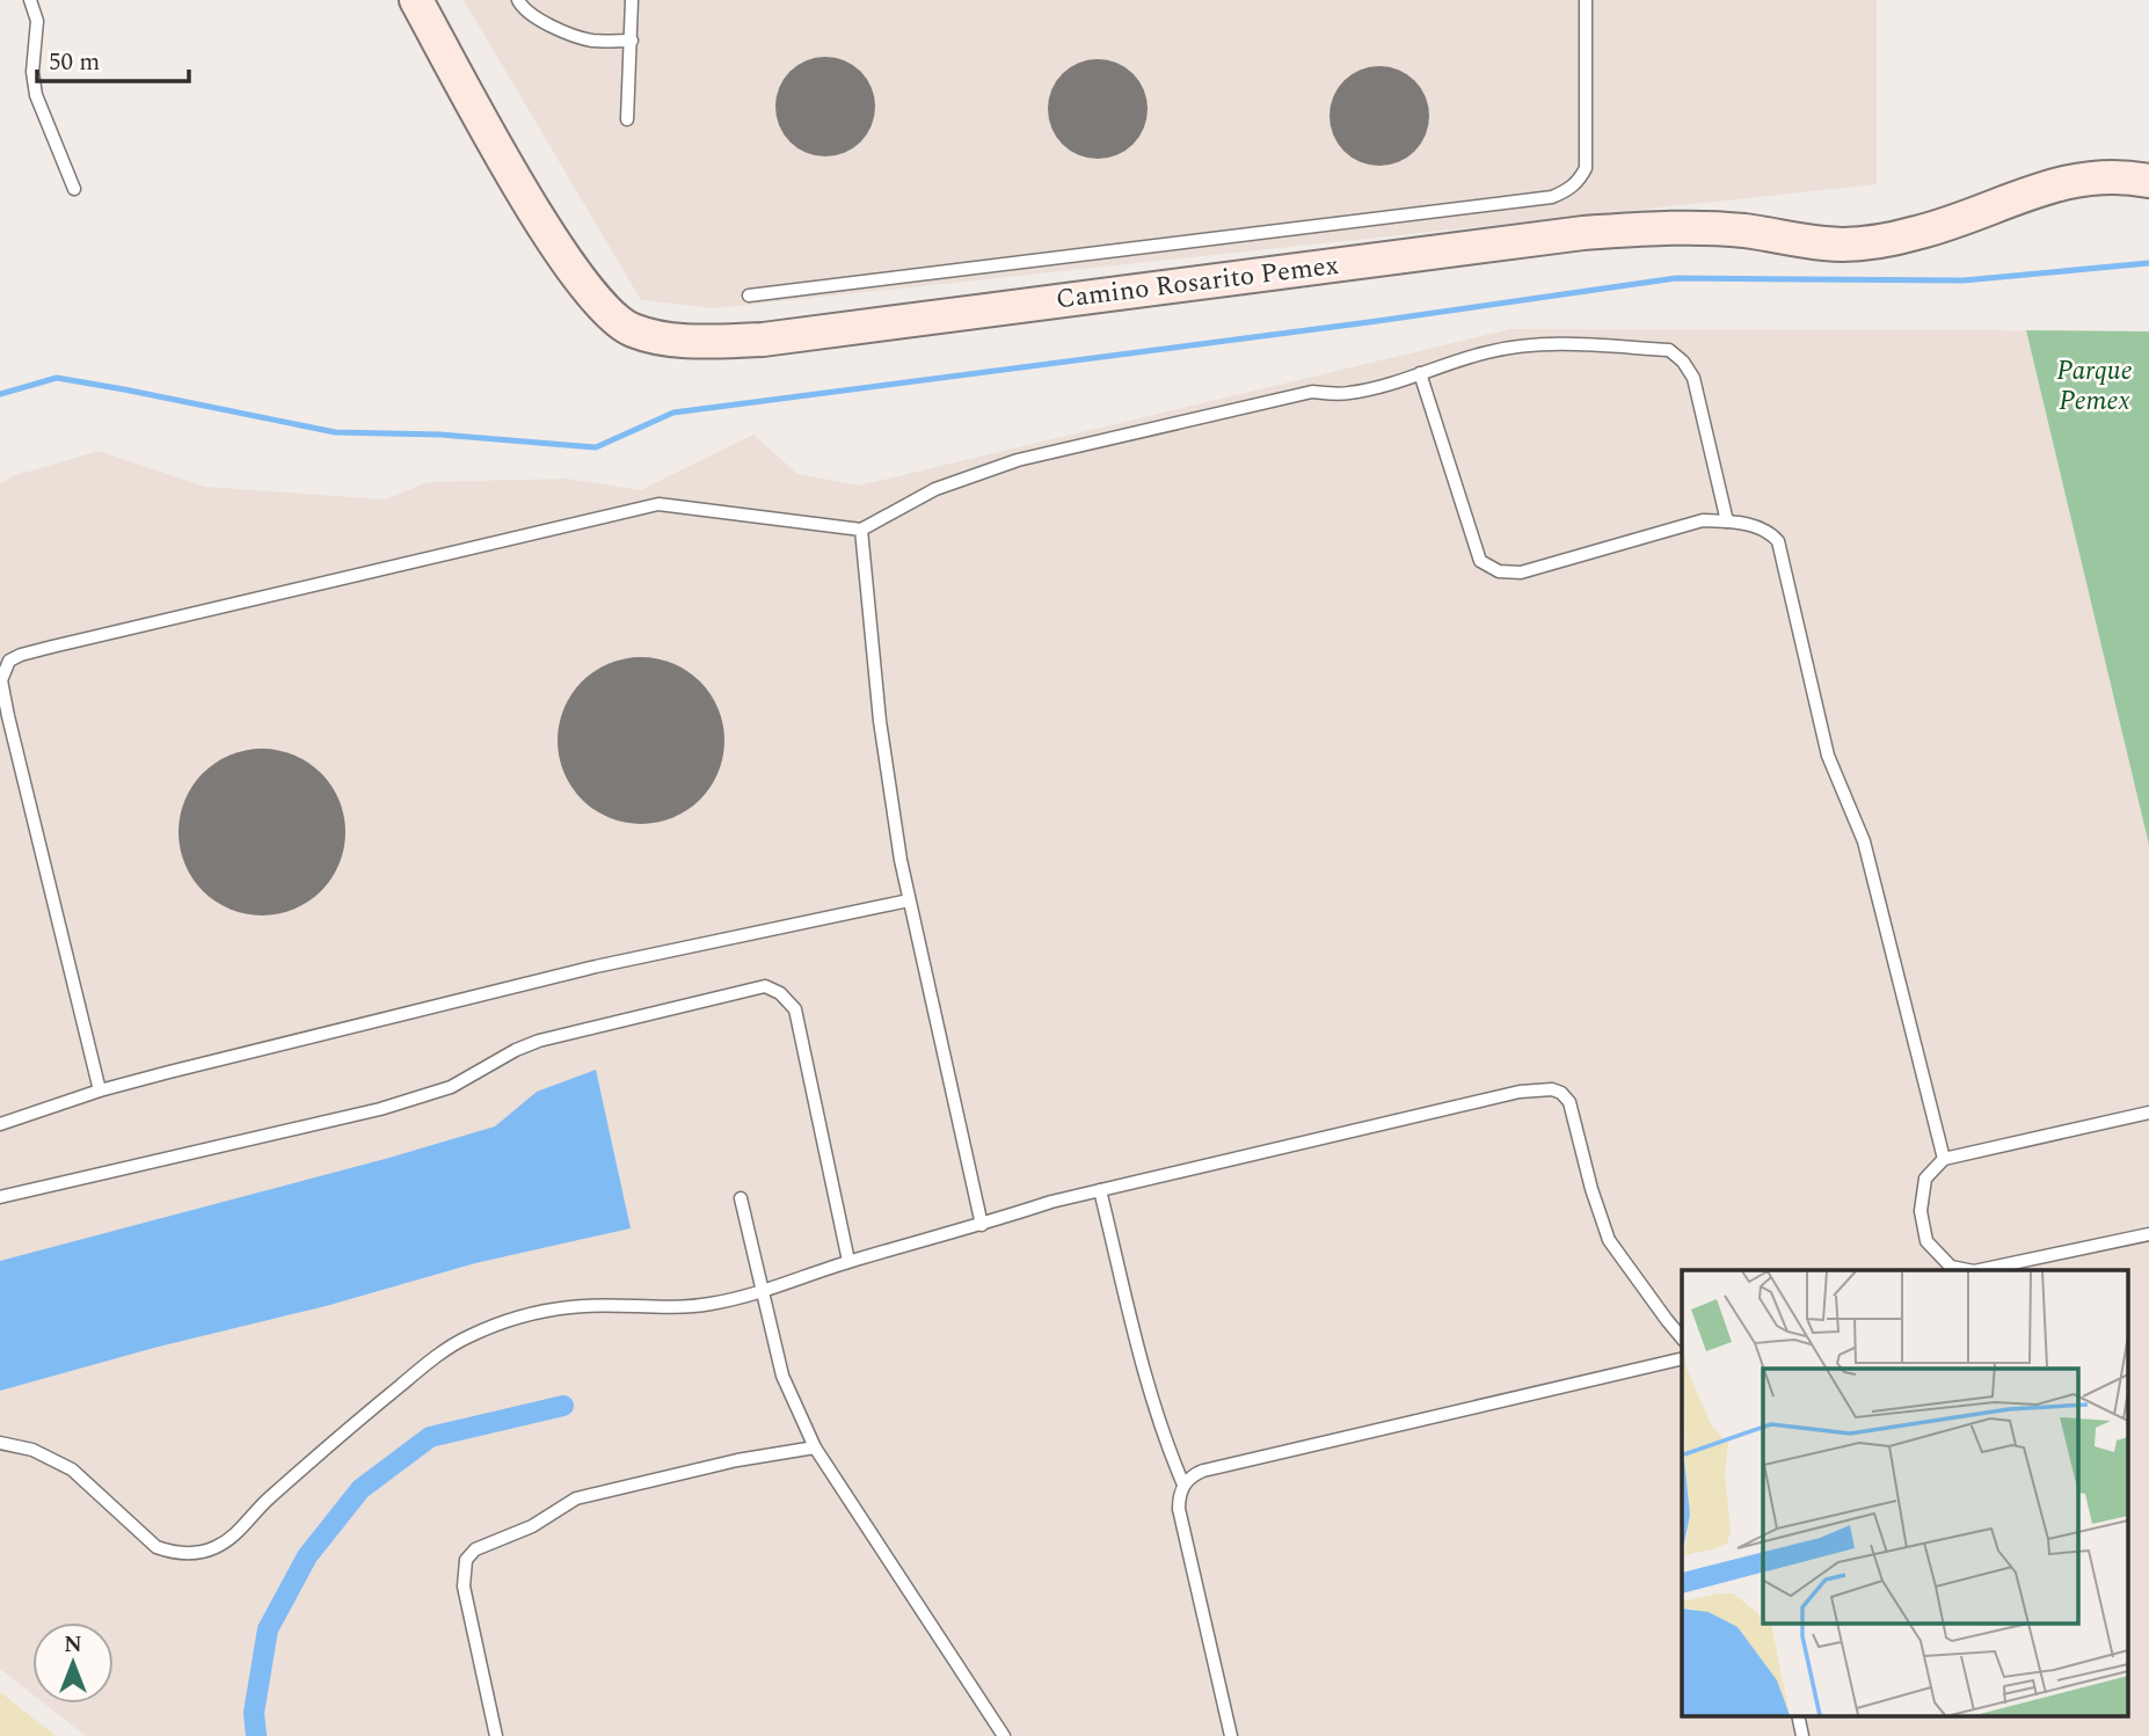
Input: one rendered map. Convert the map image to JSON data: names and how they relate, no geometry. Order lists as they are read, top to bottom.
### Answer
{
  "streets": {
    "street": ["Camino Rosarito Pemex"]
  },
  "parks": ["Parque Pemex"],
  "scale_bar": "50 m",
  "north": "top"
}
